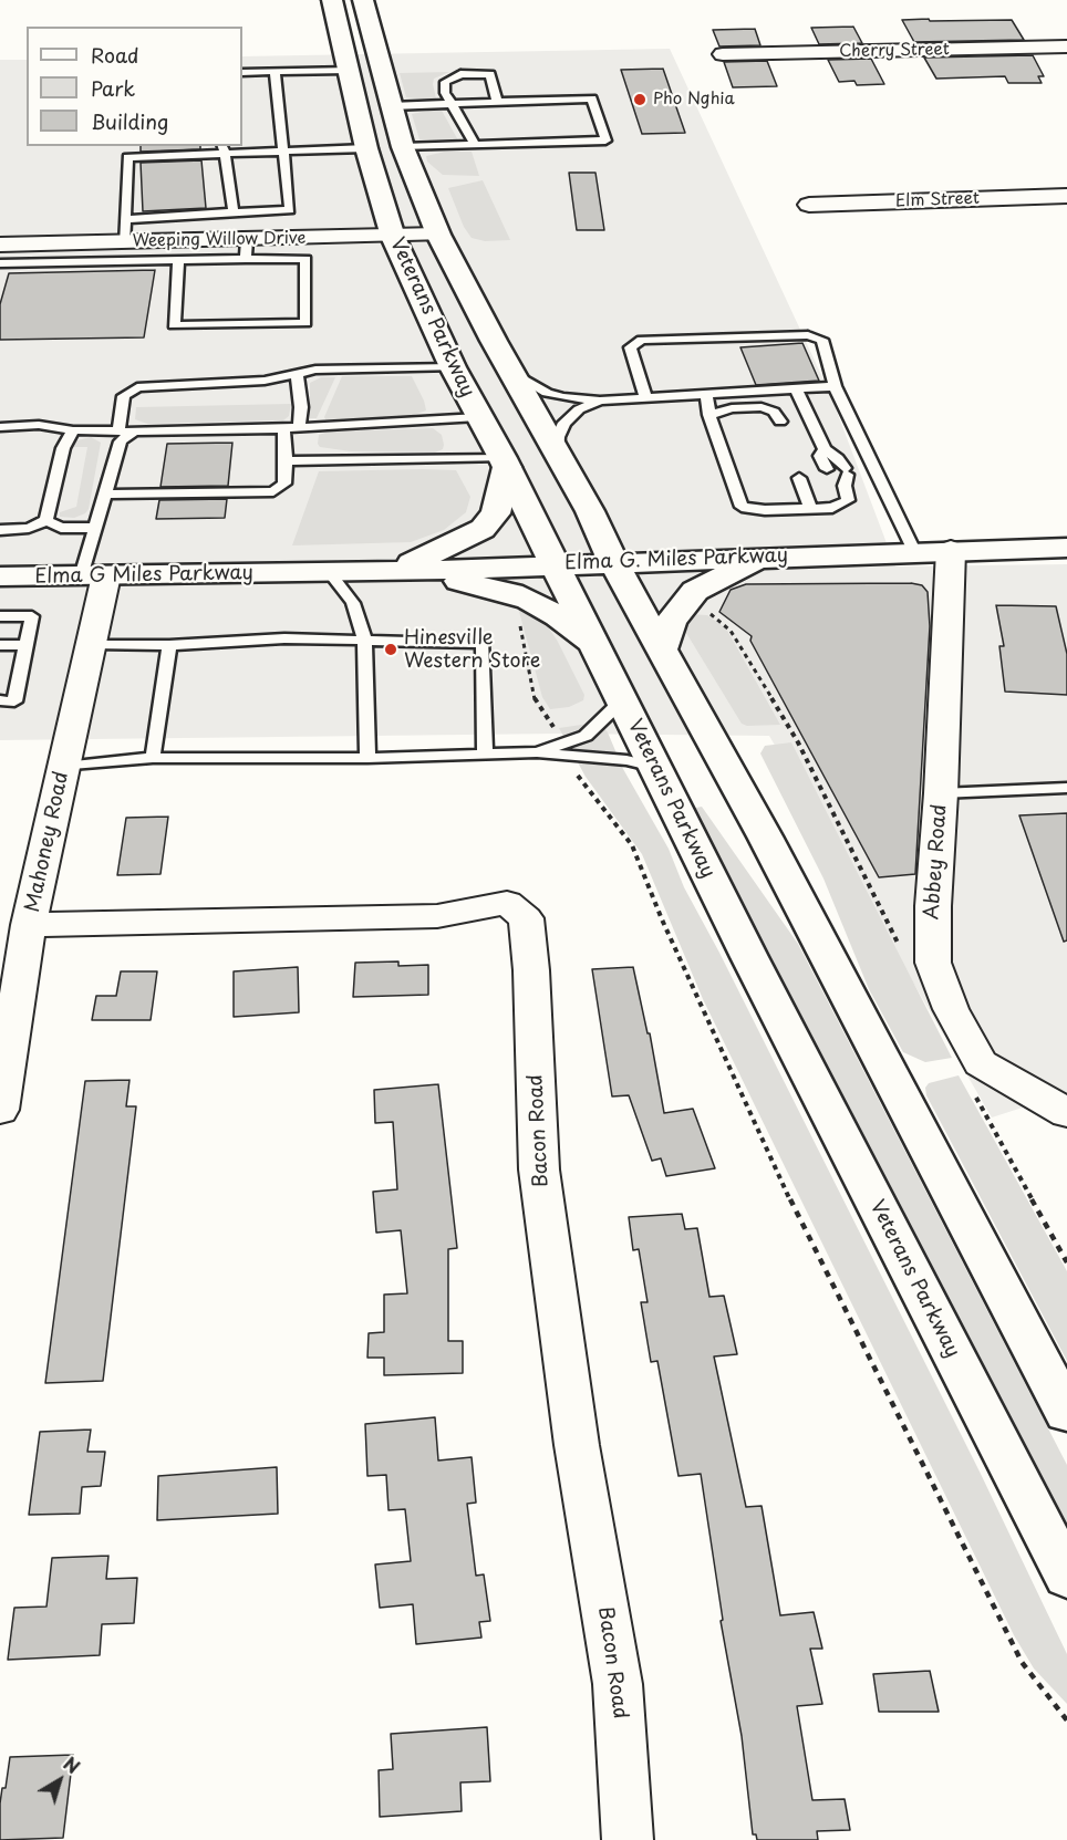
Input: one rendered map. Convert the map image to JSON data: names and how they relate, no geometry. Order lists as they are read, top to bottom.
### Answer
{
  "streets": {
    "main road": ["Veterans Parkway", "Elma G. Miles Parkway", "Elma G Miles Parkway"],
    "street": [
      "Cherry Street",
      "Elm Street",
      "Weeping Willow Drive",
      "Mahoney Road",
      "Abbey Road",
      "Bacon Road"
    ]
  },
  "crossings": [
    ["Weeping Willow Drive", "Veterans Parkway"],
    ["Veterans Parkway", "Elma G. Miles Parkway"],
    ["Elma G. Miles Parkway", "Elma G Miles Parkway"],
    ["Elma G. Miles Parkway", "Abbey Road"],
    ["Elma G Miles Parkway", "Mahoney Road"],
    ["Mahoney Road", "Bacon Road"]
  ],
  "places": ["Pho Nghia", "Hinesville Western Store"],
  "legend": ["Road", "Park", "Building"],
  "north": "top right"
}
